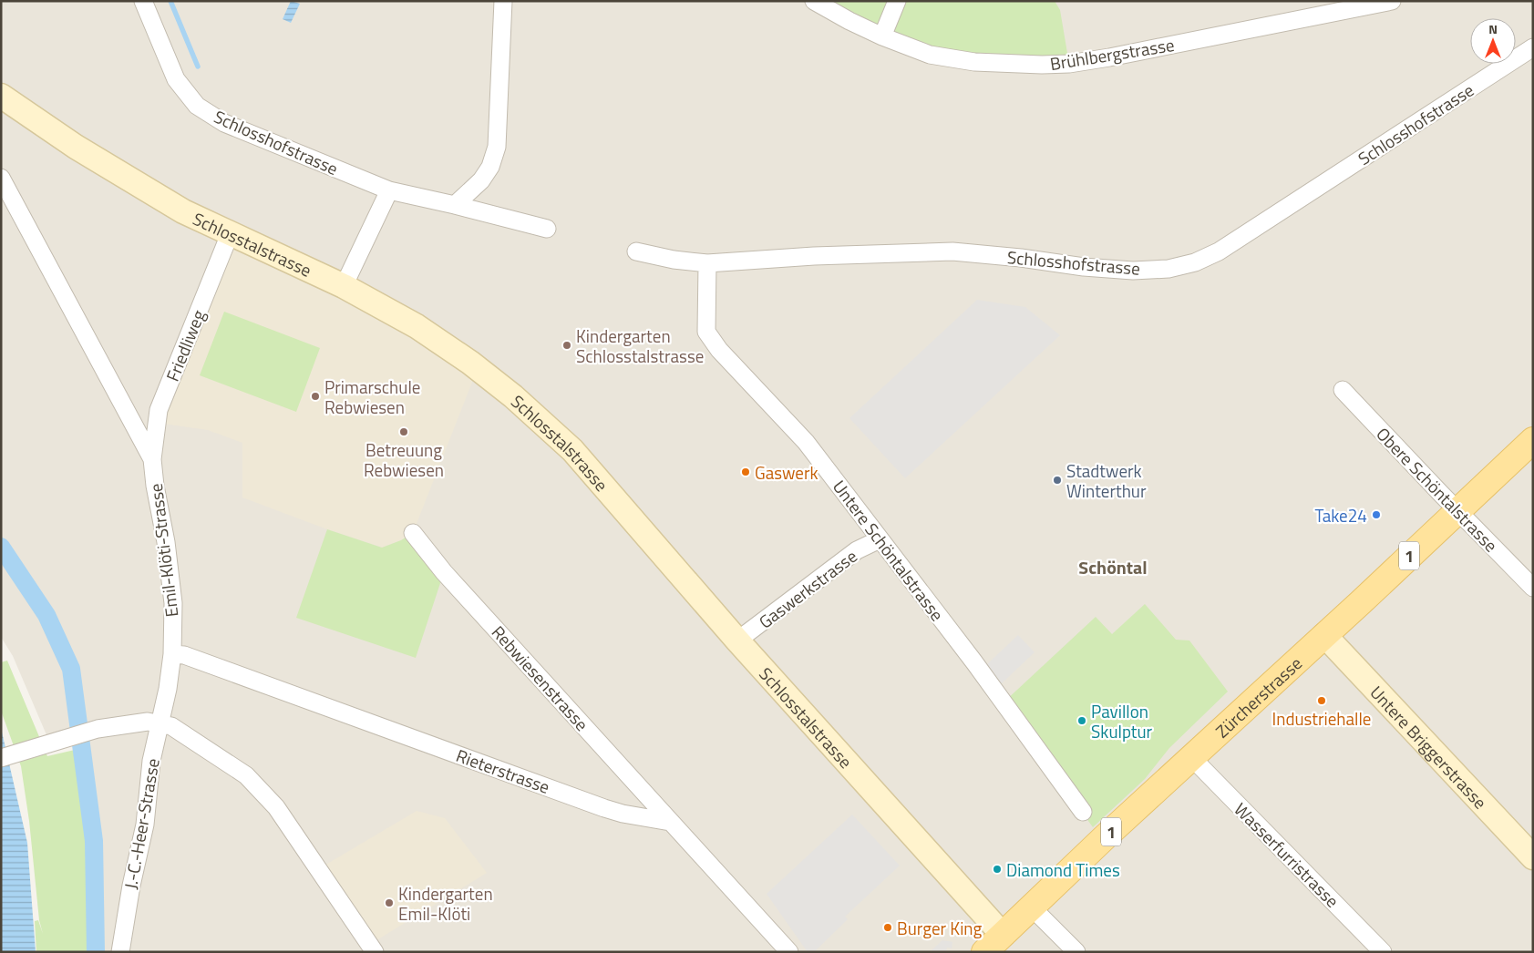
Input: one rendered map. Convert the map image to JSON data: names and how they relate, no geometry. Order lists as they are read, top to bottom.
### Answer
{
  "streets": {
    "main road": [
      "Schlosstalstrasse",
      "1",
      "Zürcherstrasse",
      "Untere Briggerstrasse"
    ],
    "street": [
      "Brühlbergstrasse",
      "Schlosshofstrasse",
      "Friedliweg",
      "Obere Schöntalstrasse",
      "Emil-Klöti-Strasse",
      "Untere Schöntalstrasse",
      "Gaswerkstrasse",
      "Rebwiesenstrasse",
      "Rieterstrasse",
      "J.-C.-Heer-Strasse",
      "Wasserfurristrasse"
    ]
  },
  "crossings": [
    ["Schlosshofstrasse", "Untere Schöntalstrasse"],
    ["Schlosstalstrasse", "Friedliweg"],
    ["Schlosstalstrasse", "Gaswerkstrasse"],
    ["Schlosstalstrasse", "Zürcherstrasse"],
    ["Friedliweg", "Emil-Klöti-Strasse"],
    ["Obere Schöntalstrasse", "Zürcherstrasse"],
    ["Emil-Klöti-Strasse", "Rieterstrasse"],
    ["Emil-Klöti-Strasse", "J.-C.-Heer-Strasse"],
    ["Untere Schöntalstrasse", "Gaswerkstrasse"],
    ["Rebwiesenstrasse", "Rieterstrasse"],
    ["Zürcherstrasse", "Untere Briggerstrasse"],
    ["Zürcherstrasse", "Wasserfurristrasse"]
  ],
  "districts": ["Schöntal"],
  "places": [
    "Kindergarten Schlosstalstrasse",
    "Primarschule Rebwiesen",
    "Betreuung Rebwiesen",
    "Gaswerk",
    "Stadtwerk Winterthur",
    "Take24",
    "Industriehalle",
    "Pavillon Skulptur",
    "Diamond Times",
    "Kindergarten Emil-Klöti",
    "Burger King"
  ],
  "north": "top"
}
